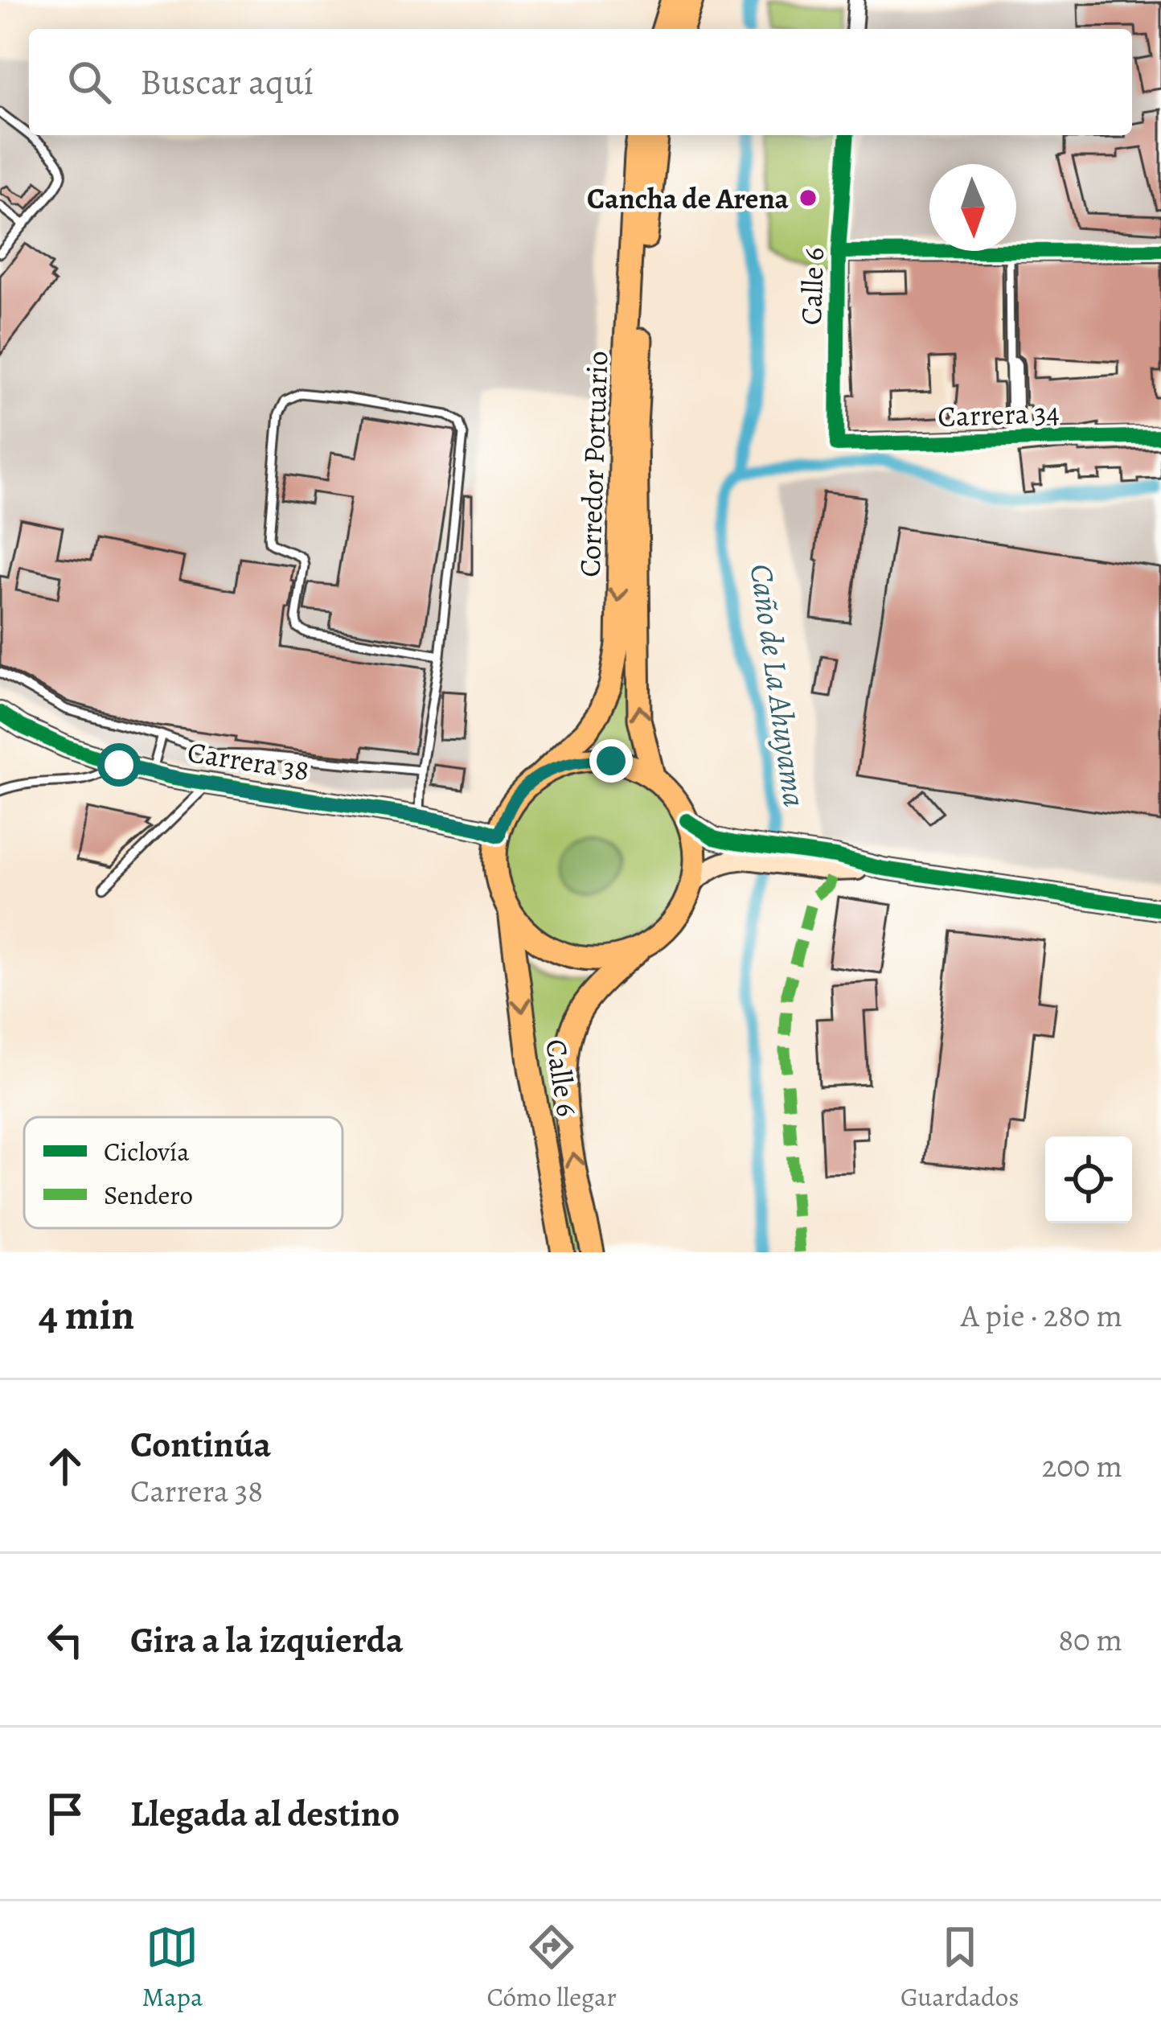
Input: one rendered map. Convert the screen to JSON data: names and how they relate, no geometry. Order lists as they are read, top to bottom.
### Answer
{
  "streets": {
    "main road": ["Calle 6", "Corredor Portuario"],
    "street": ["Carrera 34", "Carrera 38"]
  },
  "crossings": [
    ["Calle 6", "Carrera 34"],
    ["Calle 6", "Corredor Portuario"],
    ["Calle 6", "Carrera 38"],
    ["Corredor Portuario", "Carrera 38"]
  ],
  "water": ["Caño de La Ahuyama"],
  "places": ["Cancha de Arena"],
  "legend": ["Ciclovía", "Sendero"],
  "north": "bottom",
  "page": {
    "search": "Buscar aquí",
    "heading": ["4 min", "A pie · 280 m"],
    "list": [
      ["Continúa", "Carrera 38", "200 m"],
      ["Gira a la izquierda", "80 m"],
      "Llegada al destino"
    ],
    "nav": ["Mapa", "Cómo llegar", "Guardados"]
  }
}
